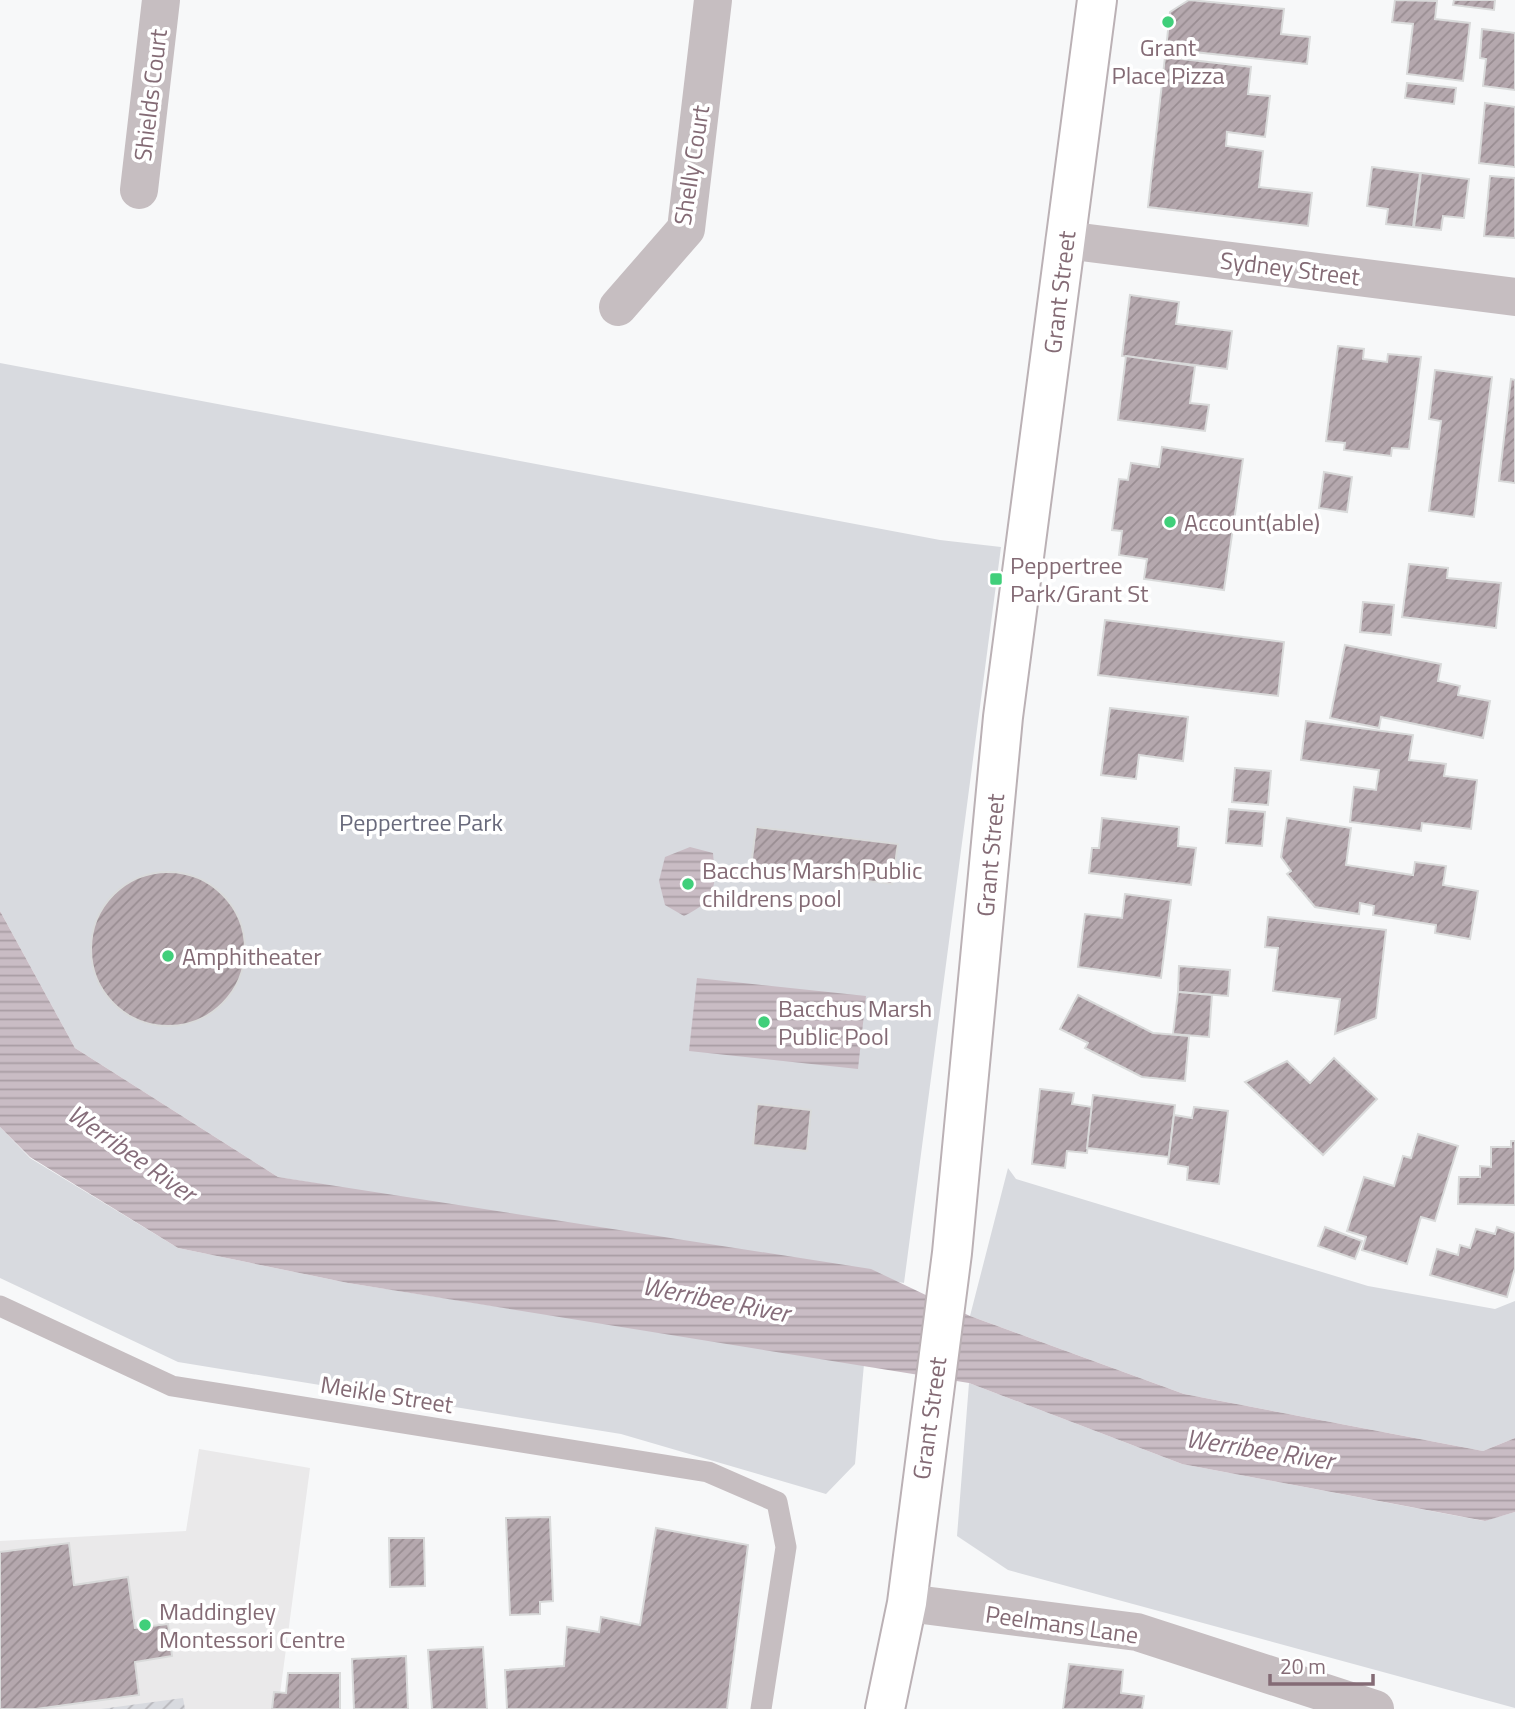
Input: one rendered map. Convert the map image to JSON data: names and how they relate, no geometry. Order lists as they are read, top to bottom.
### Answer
{
  "streets": {
    "main road": ["Grant Street"],
    "street": [
      "Shields Court",
      "Shelly Court",
      "Sydney Street",
      "Peelmans Lane"
    ],
    "lane": ["Meikle Street"]
  },
  "crossings": [
    ["Sydney Street", "Grant Street"],
    ["Grant Street", "Peelmans Lane"]
  ],
  "water": ["Werribee River"],
  "parks": ["Peppertree Park"],
  "places": {
    "other": [
      "Grant Place Pizza",
      "Account(able)",
      "Bacchus Marsh Public childrens pool",
      "Amphitheater",
      "Bacchus Marsh Public Pool",
      "Maddingley Montessori Centre"
    ],
    "transit": ["Peppertree Park/Grant St"]
  },
  "scale_bar": "20 m"
}
